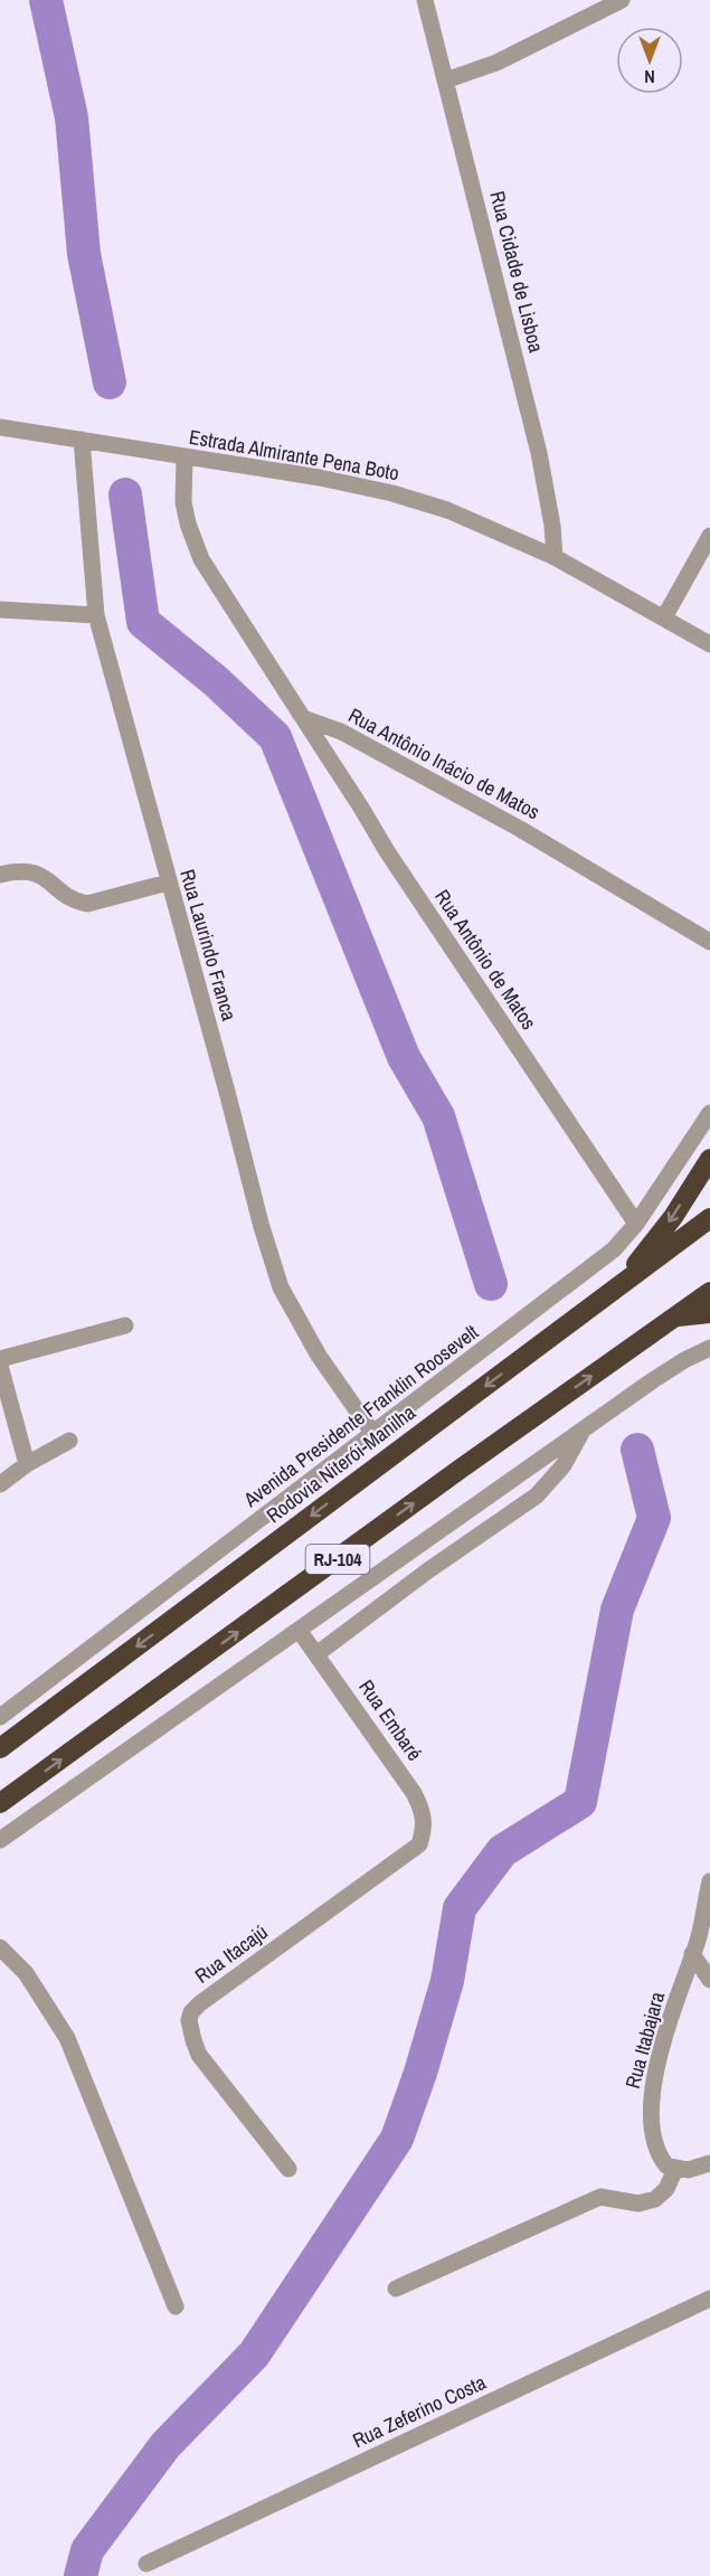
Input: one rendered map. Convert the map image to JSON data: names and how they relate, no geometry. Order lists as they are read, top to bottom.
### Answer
{
  "streets": {
    "highway": ["Rodovia Niterói-Manilha", "RJ-104"],
    "street": [
      "Rua Cidade de Lisboa",
      "Estrada Almirante Pena Boto",
      "Rua Antônio Inácio de Matos",
      "Rua Laurindo Franca",
      "Rua Antônio de Matos",
      "Avenida Presidente Franklin Roosevelt",
      "Rua Embaré",
      "Rua Itacajú",
      "Rua Itabajara",
      "Rua Zeferino Costa"
    ]
  },
  "crossings": [
    ["Rua Cidade de Lisboa", "Estrada Almirante Pena Boto"],
    ["Estrada Almirante Pena Boto", "Rua Laurindo Franca"],
    ["Rua Antônio Inácio de Matos", "Rua Antônio de Matos"],
    ["Rua Laurindo Franca", "Avenida Presidente Franklin Roosevelt"],
    ["Rua Antônio de Matos", "Avenida Presidente Franklin Roosevelt"],
    ["Rua Embaré", "Rua Itacajú"]
  ],
  "north": "bottom"
}
